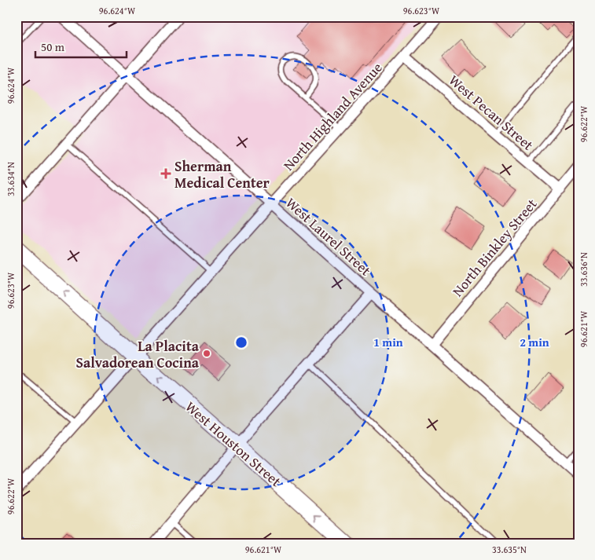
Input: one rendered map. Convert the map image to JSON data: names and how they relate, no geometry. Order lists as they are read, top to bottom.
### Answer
{
  "streets": {
    "main road": ["West Houston Street"],
    "street": [
      "West Pecan Street",
      "North Highland Avenue",
      "West Laurel Street",
      "North Binkley Street"
    ]
  },
  "crossings": [
    ["West Pecan Street", "North Highland Avenue"],
    ["West Pecan Street", "North Binkley Street"],
    ["North Highland Avenue", "West Laurel Street"],
    ["North Highland Avenue", "West Houston Street"],
    ["West Laurel Street", "North Binkley Street"]
  ],
  "one_way": ["West Houston Street"],
  "places": {
    "health": ["Sherman Medical Center"],
    "other": ["La Placita Salvadorean Cocina"]
  },
  "scale_bar": "50 m",
  "coordinates": [
    "96.624°W",
    "96.623°W",
    "96.622°W",
    "33.634°N",
    "33.636°N",
    "96.621°W",
    "33.635°N"
  ],
  "rings": ["1 min", "2 min"]
}
